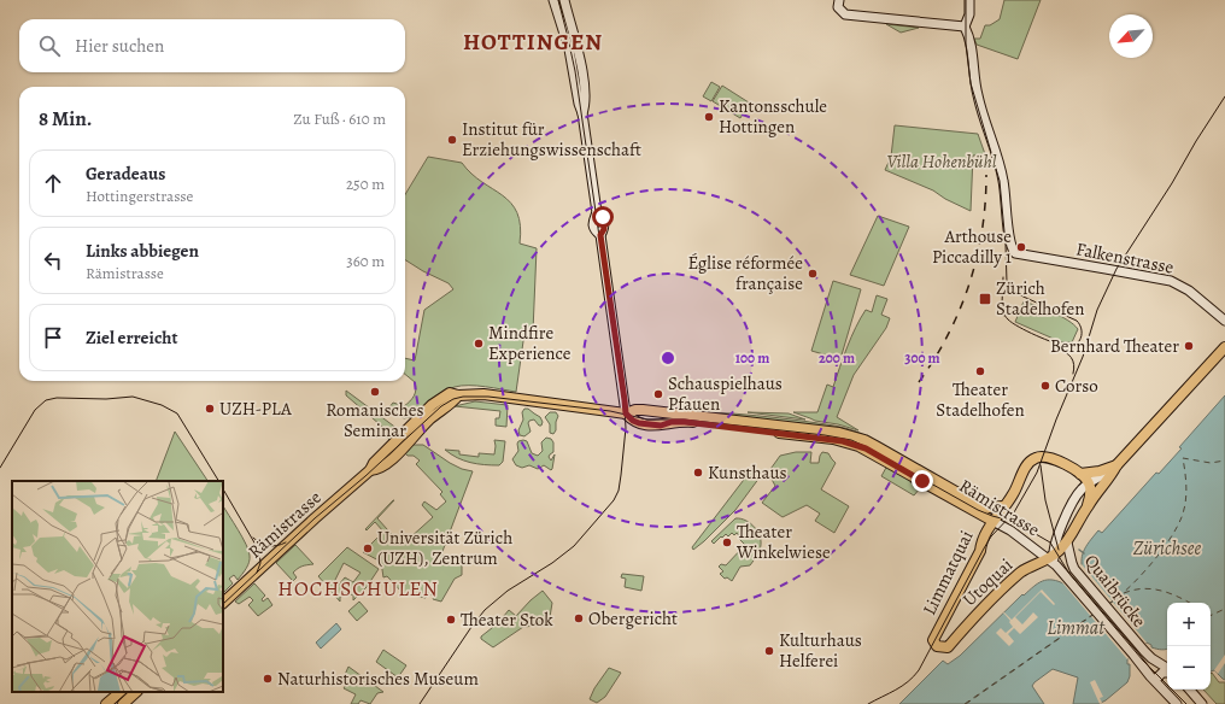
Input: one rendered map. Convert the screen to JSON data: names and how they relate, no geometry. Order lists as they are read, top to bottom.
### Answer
{
  "streets": {
    "main road": [
      "Falkenstrasse",
      "Rämistrasse",
      "Limmatquai",
      "Utoquai",
      "Quaibrücke"
    ]
  },
  "crossings": [
    ["Rämistrasse", "Limmatquai"],
    ["Rämistrasse", "Utoquai"],
    ["Rämistrasse", "Quaibrücke"],
    ["Limmatquai", "Utoquai"],
    ["Utoquai", "Quaibrücke"]
  ],
  "districts": ["HOTTINGEN", "HOCHSCHULEN"],
  "water": ["Zürichsee", "Limmat"],
  "parks": ["Villa Hohenbühl"],
  "places": {
    "other": [
      "Kantonsschule Hottingen",
      "Institut für Erziehungswissenschaft",
      "Arthouse Piccadilly 1",
      "Église réformée française",
      "Mindfire Experience",
      "Bernhard Theater",
      "Theater Stadelhofen",
      "Corso",
      "Romanisches Seminar",
      "Schauspielhaus Pfauen",
      "UZH-PLA",
      "Kunsthaus",
      "Theater Winkelwiese",
      "Universität Zürich (UZH), Zentrum",
      "Obergericht",
      "Theater Stok",
      "Kulturhaus Helferei",
      "Naturhistorisches Museum"
    ],
    "transit": ["Zürich Stadelhofen"]
  },
  "north": "bottom left",
  "page": {
    "search": "Hier suchen",
    "heading": ["8 Min.", "Zu Fuß · 610 m"],
    "list": [
      ["Geradeaus", "Hottingerstrasse", "250 m"],
      ["Links abbiegen", "Rämistrasse", "360 m"],
      "Ziel erreicht"
    ],
    "map_buttons": ["+", "−"]
  },
  "rings": ["100 m", "200 m", "300 m"]
}
